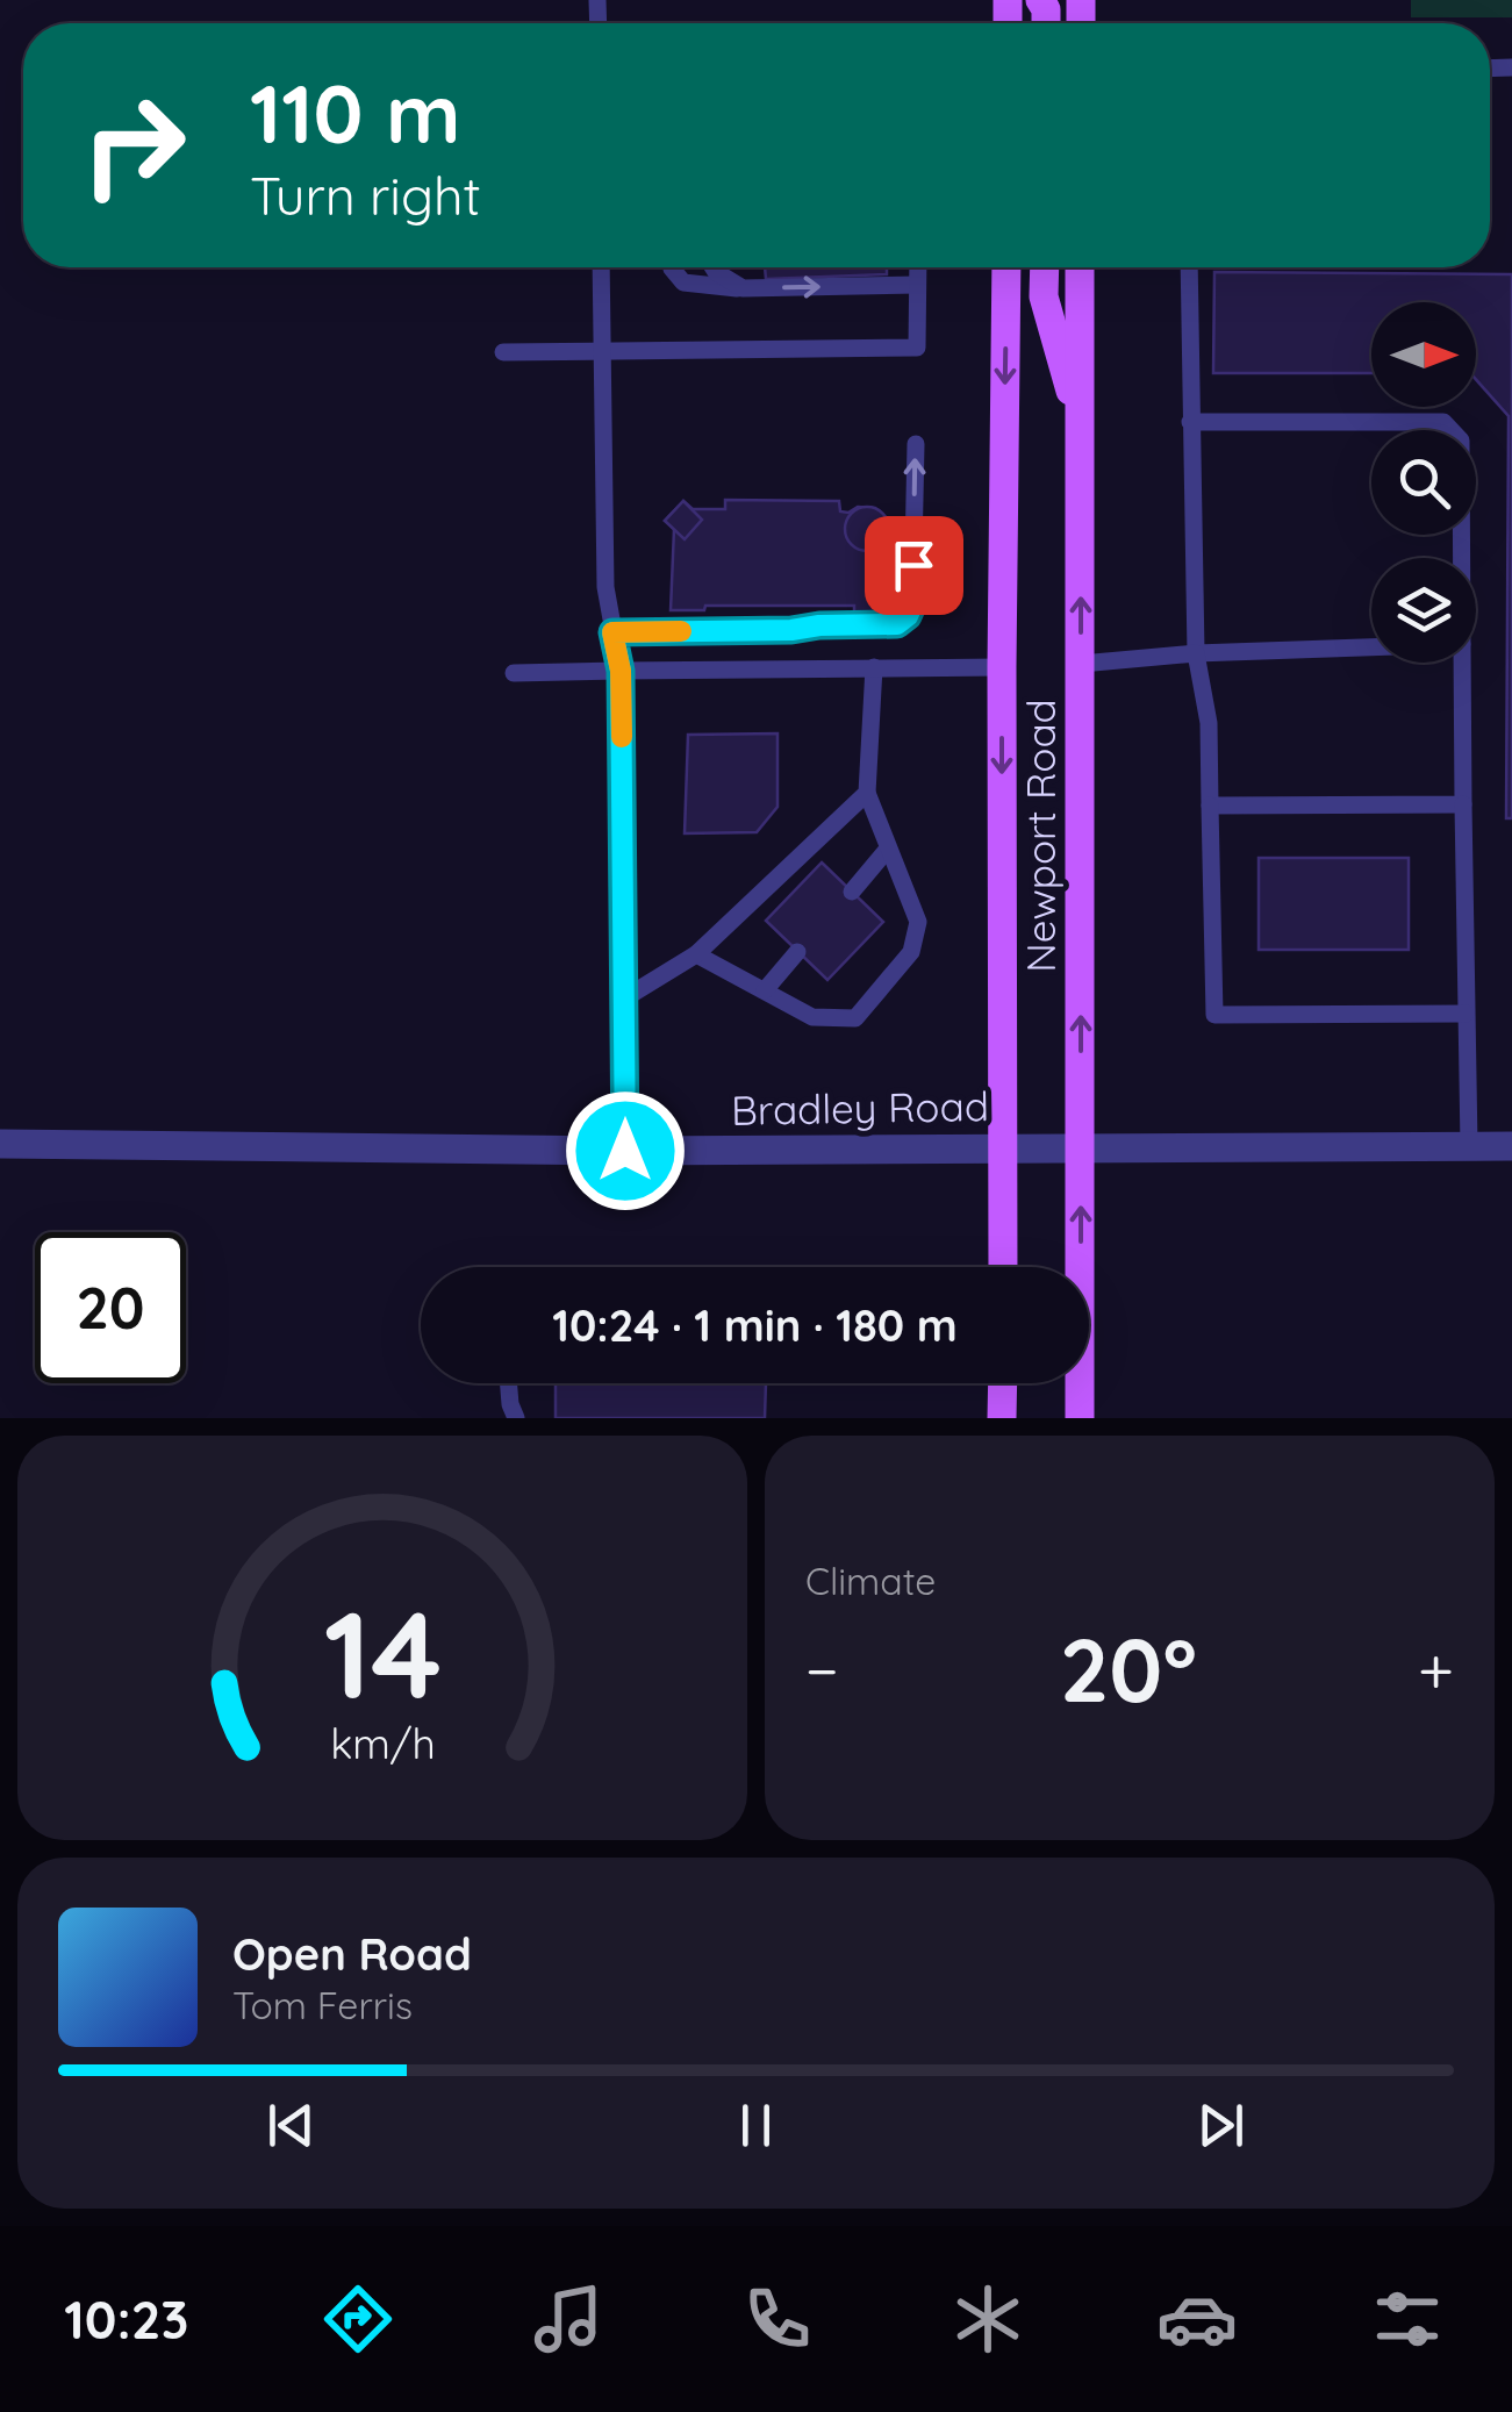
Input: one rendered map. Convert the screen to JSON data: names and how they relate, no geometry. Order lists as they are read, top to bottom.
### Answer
{
  "streets": {
    "main road": ["Newport Road"],
    "street": ["Bradley Road"]
  },
  "crossings": [
    ["Newport Road", "Bradley Road"]
  ],
  "north": "right",
  "page": {
    "turn": ["110 m", "Turn right"],
    "limit": "20",
    "trip": "10:24 · 1 min · 180 m",
    "tile": "Climate",
    "heat": ["−", "20°", "+"],
    "song": ["Open Road", "Tom Ferris"],
    "tabs": "10:23",
    "gauge": ["14", "km/h"]
  }
}
